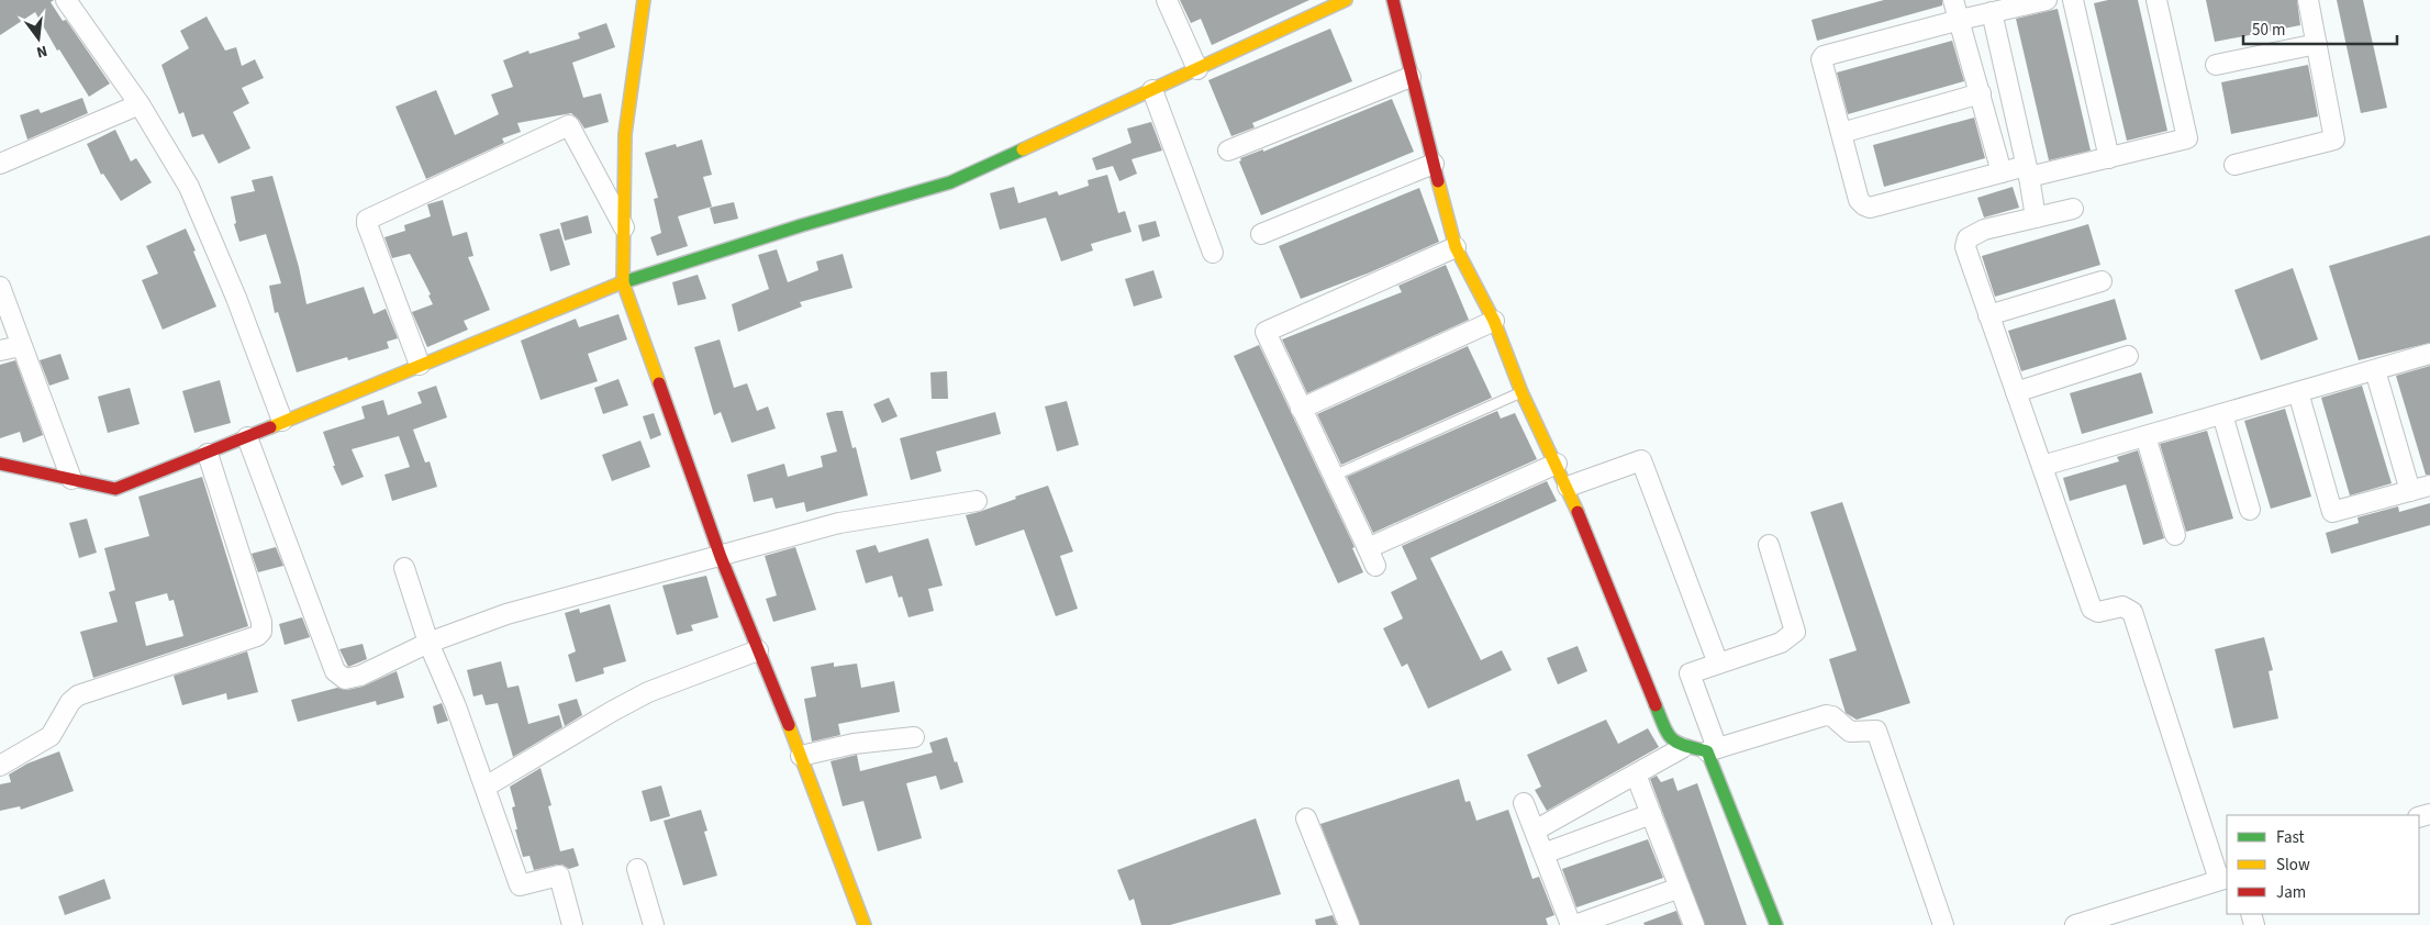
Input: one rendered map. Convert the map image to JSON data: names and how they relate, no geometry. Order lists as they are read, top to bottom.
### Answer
{
  "legend": ["Fast", "Slow", "Jam"],
  "scale_bar": "50 m",
  "north": "bottom"
}
